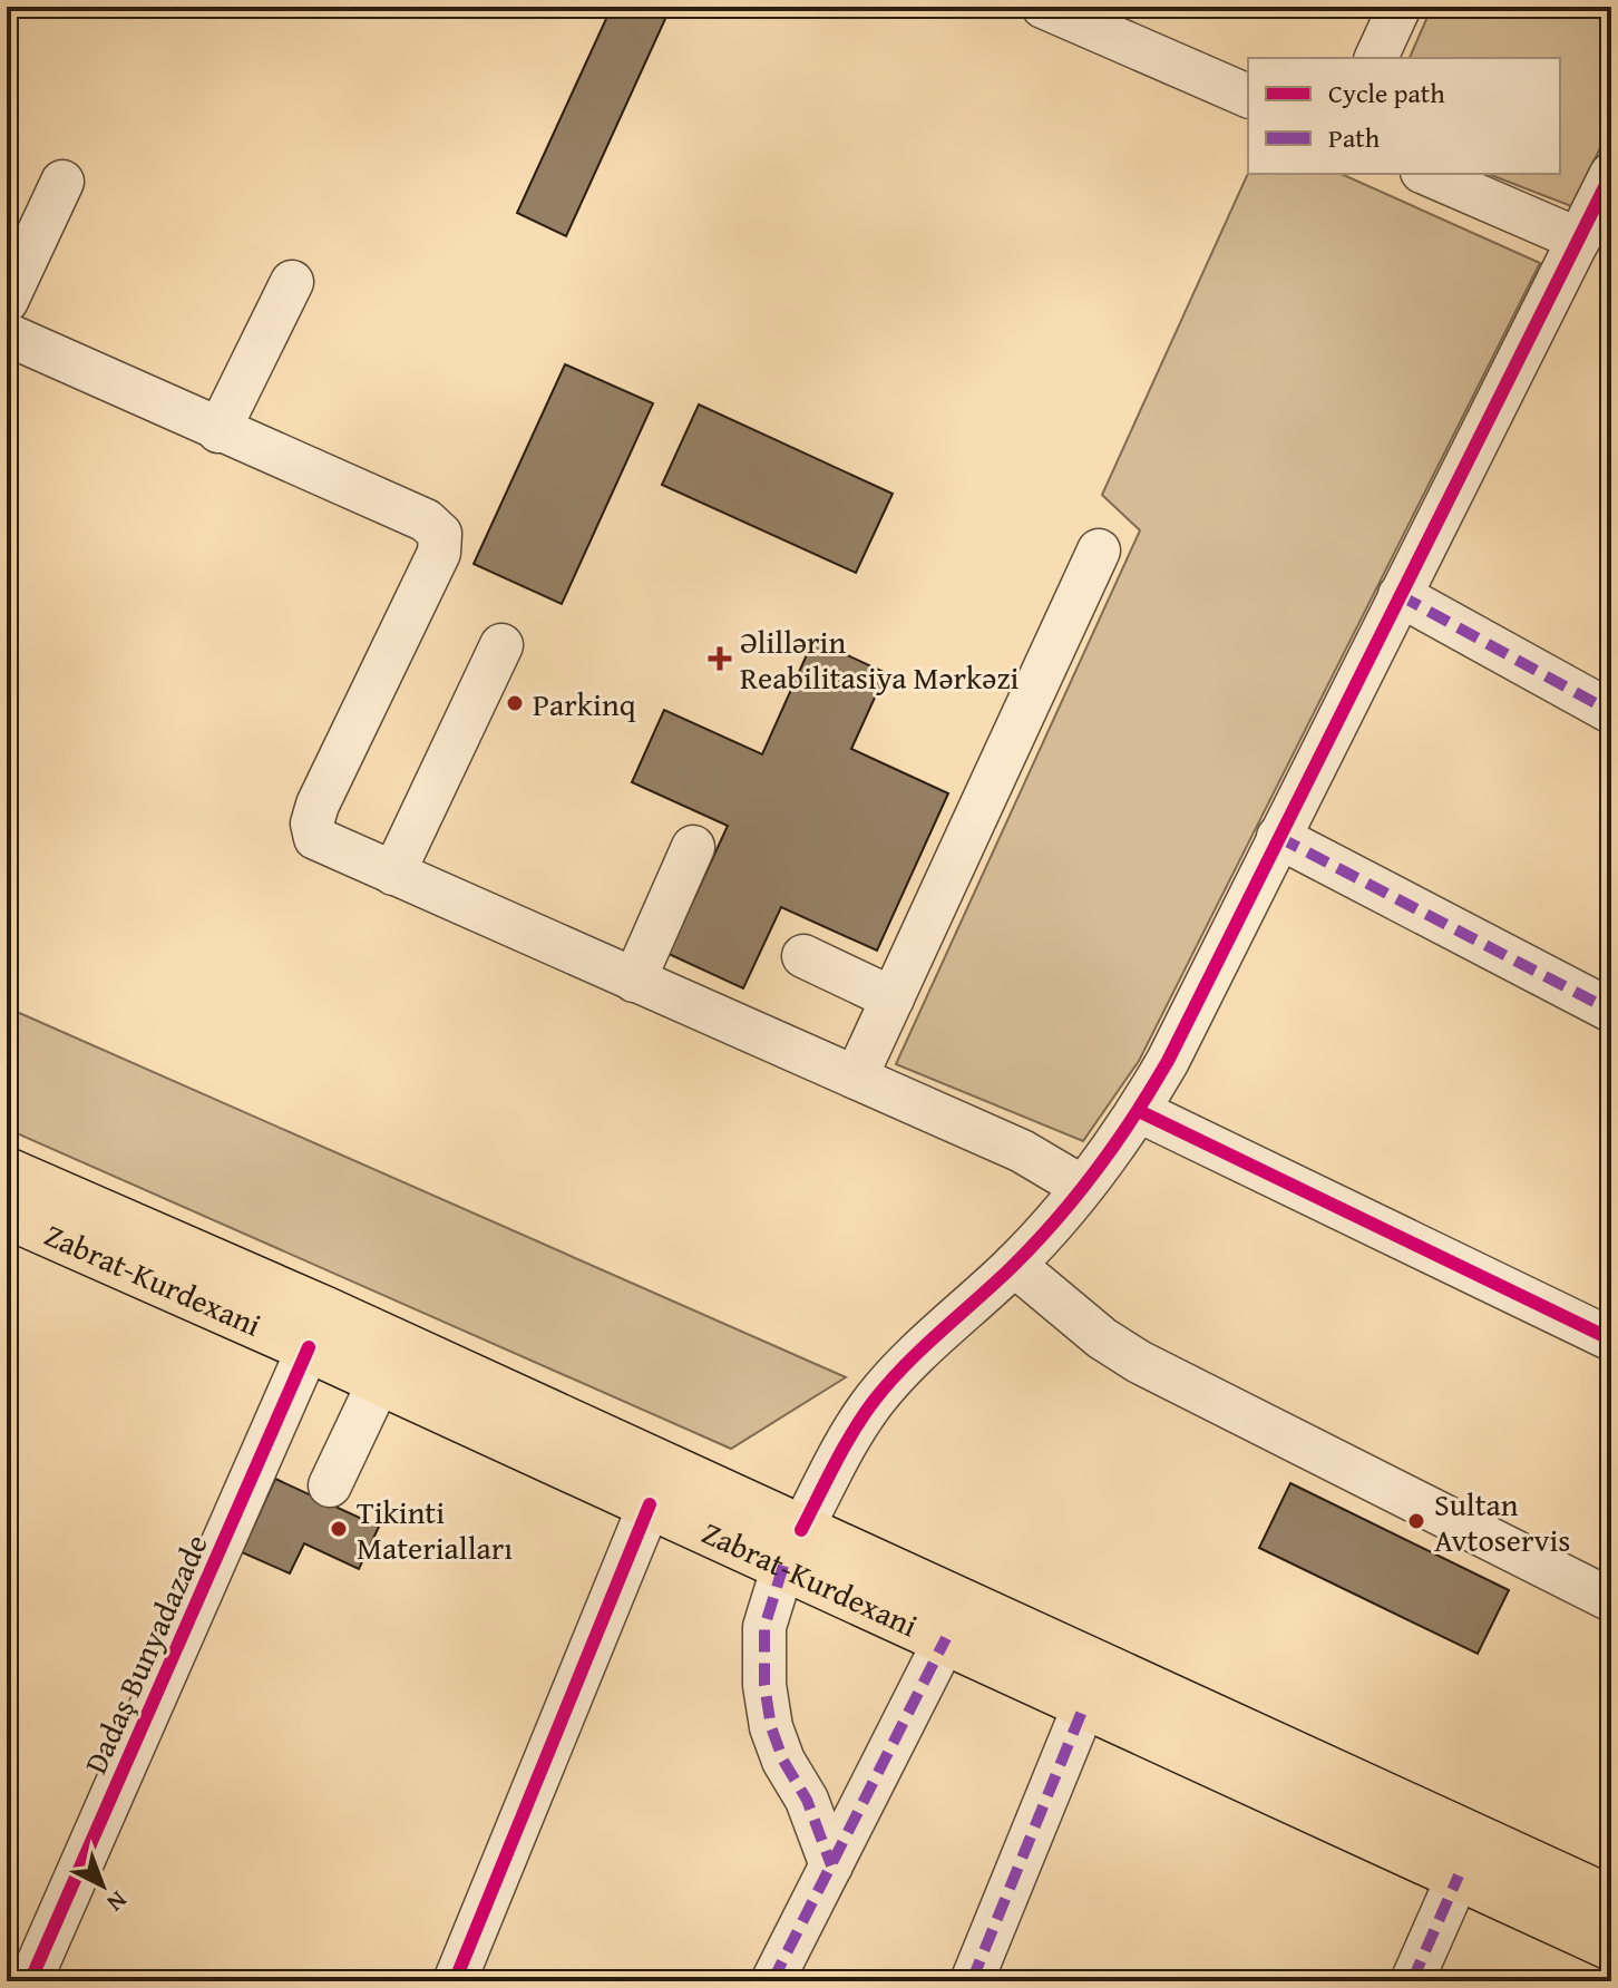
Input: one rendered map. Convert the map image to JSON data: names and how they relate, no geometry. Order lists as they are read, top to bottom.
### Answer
{
  "streets": {
    "main road": ["Zabrat-Kurdexani"],
    "street": ["Dadaş Bunyadazade"]
  },
  "crossings": [
    ["Zabrat-Kurdexani", "Dadaş Bunyadazade"]
  ],
  "places": {
    "health": ["Əlillərin Reabilitasiya Mərkəzi"],
    "other": ["Parkinq", "Sultan Avtoservis", "Tikinti Materialları"]
  },
  "legend": ["Cycle path", "Path"],
  "north": "bottom right"
}
